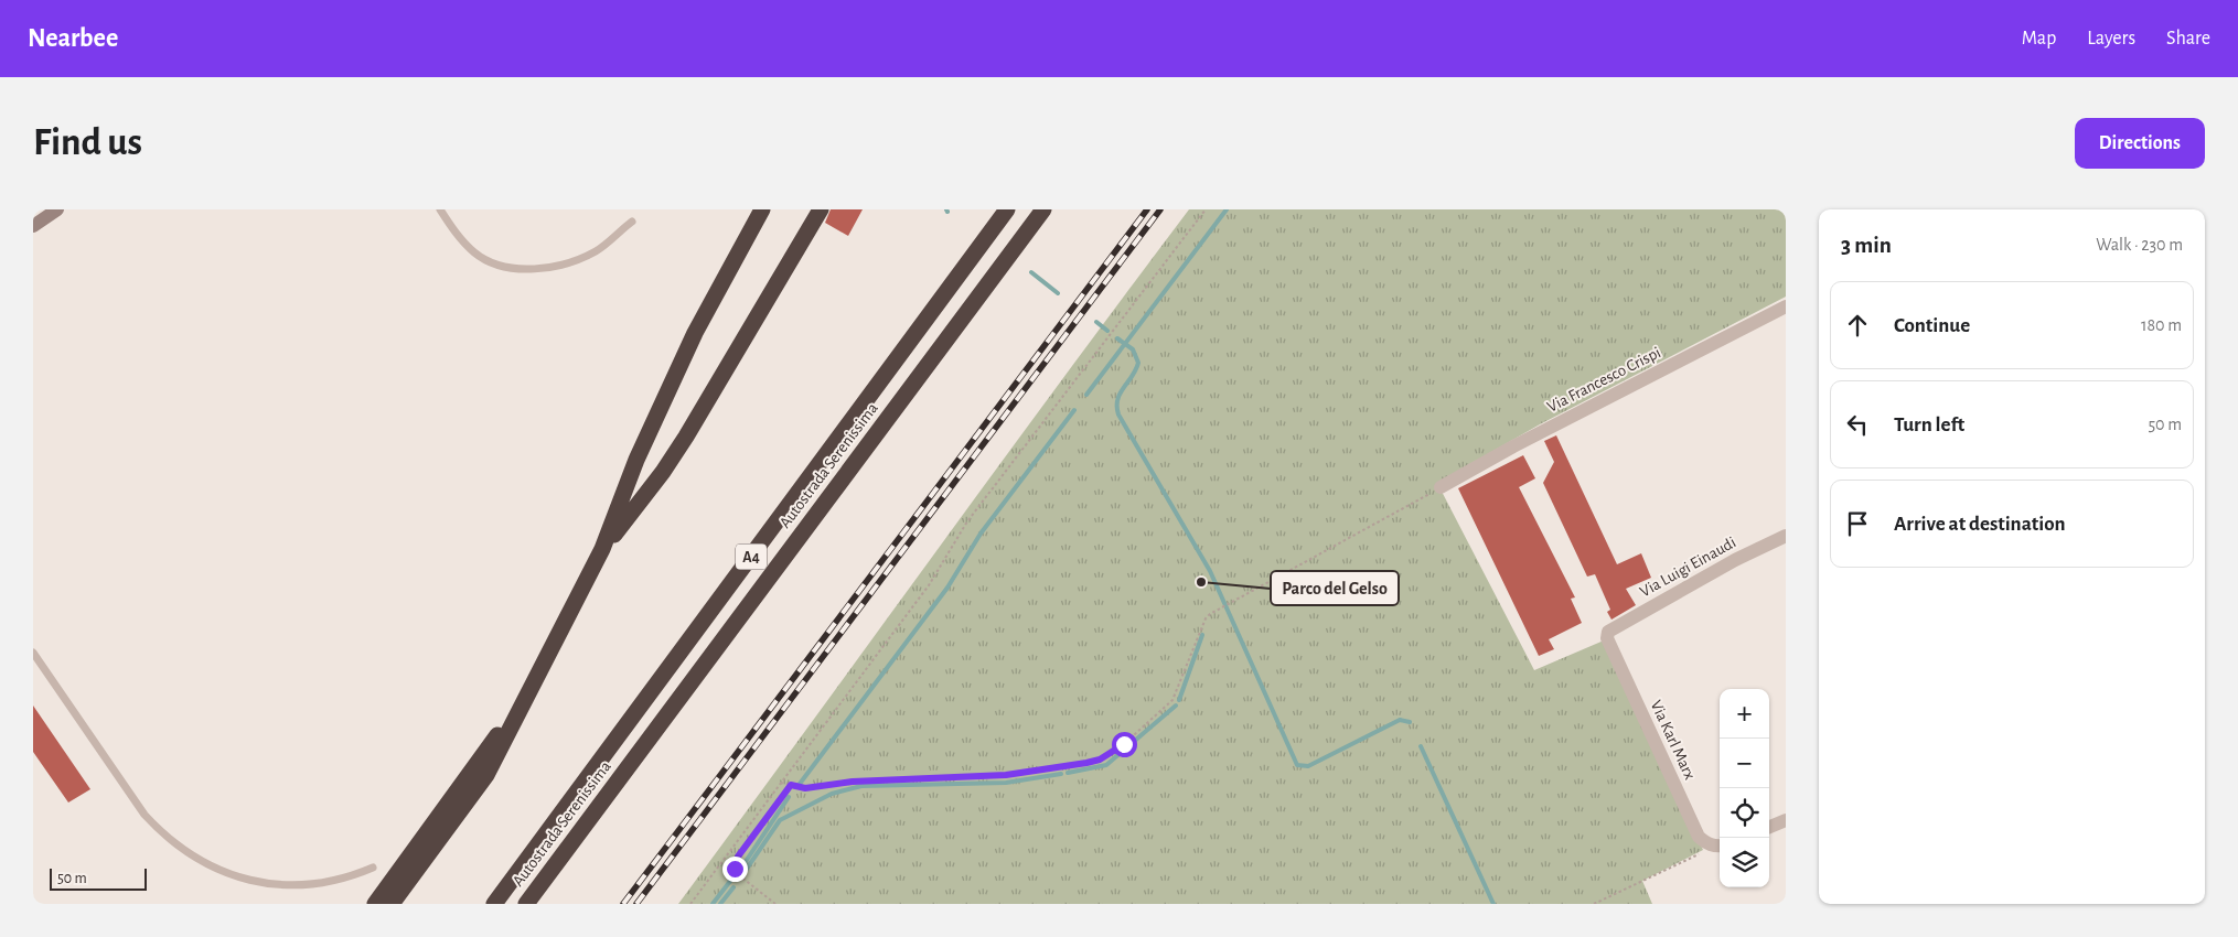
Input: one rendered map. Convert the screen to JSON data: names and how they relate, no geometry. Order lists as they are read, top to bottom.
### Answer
{
  "streets": {
    "highway": ["Autostrada Serenissima", "A4"],
    "street": ["Via Francesco Crispi", "Via Luigi Einaudi", "Via Karl Marx"]
  },
  "crossings": [
    ["Via Luigi Einaudi", "Via Karl Marx"]
  ],
  "places": ["Parco del Gelso"],
  "scale_bar": "50 m",
  "page": {
    "header": "Nearbee",
    "nav": ["Map", "Layers", "Share"],
    "buttons": "Directions",
    "title": "Find us",
    "heading": ["3 min", "Walk · 230 m"],
    "list": [
      ["Continue", "180 m"],
      ["Turn left", "50 m"],
      "Arrive at destination"
    ],
    "map_buttons": ["+", "−"],
    "scale": "50 m"
  }
}
